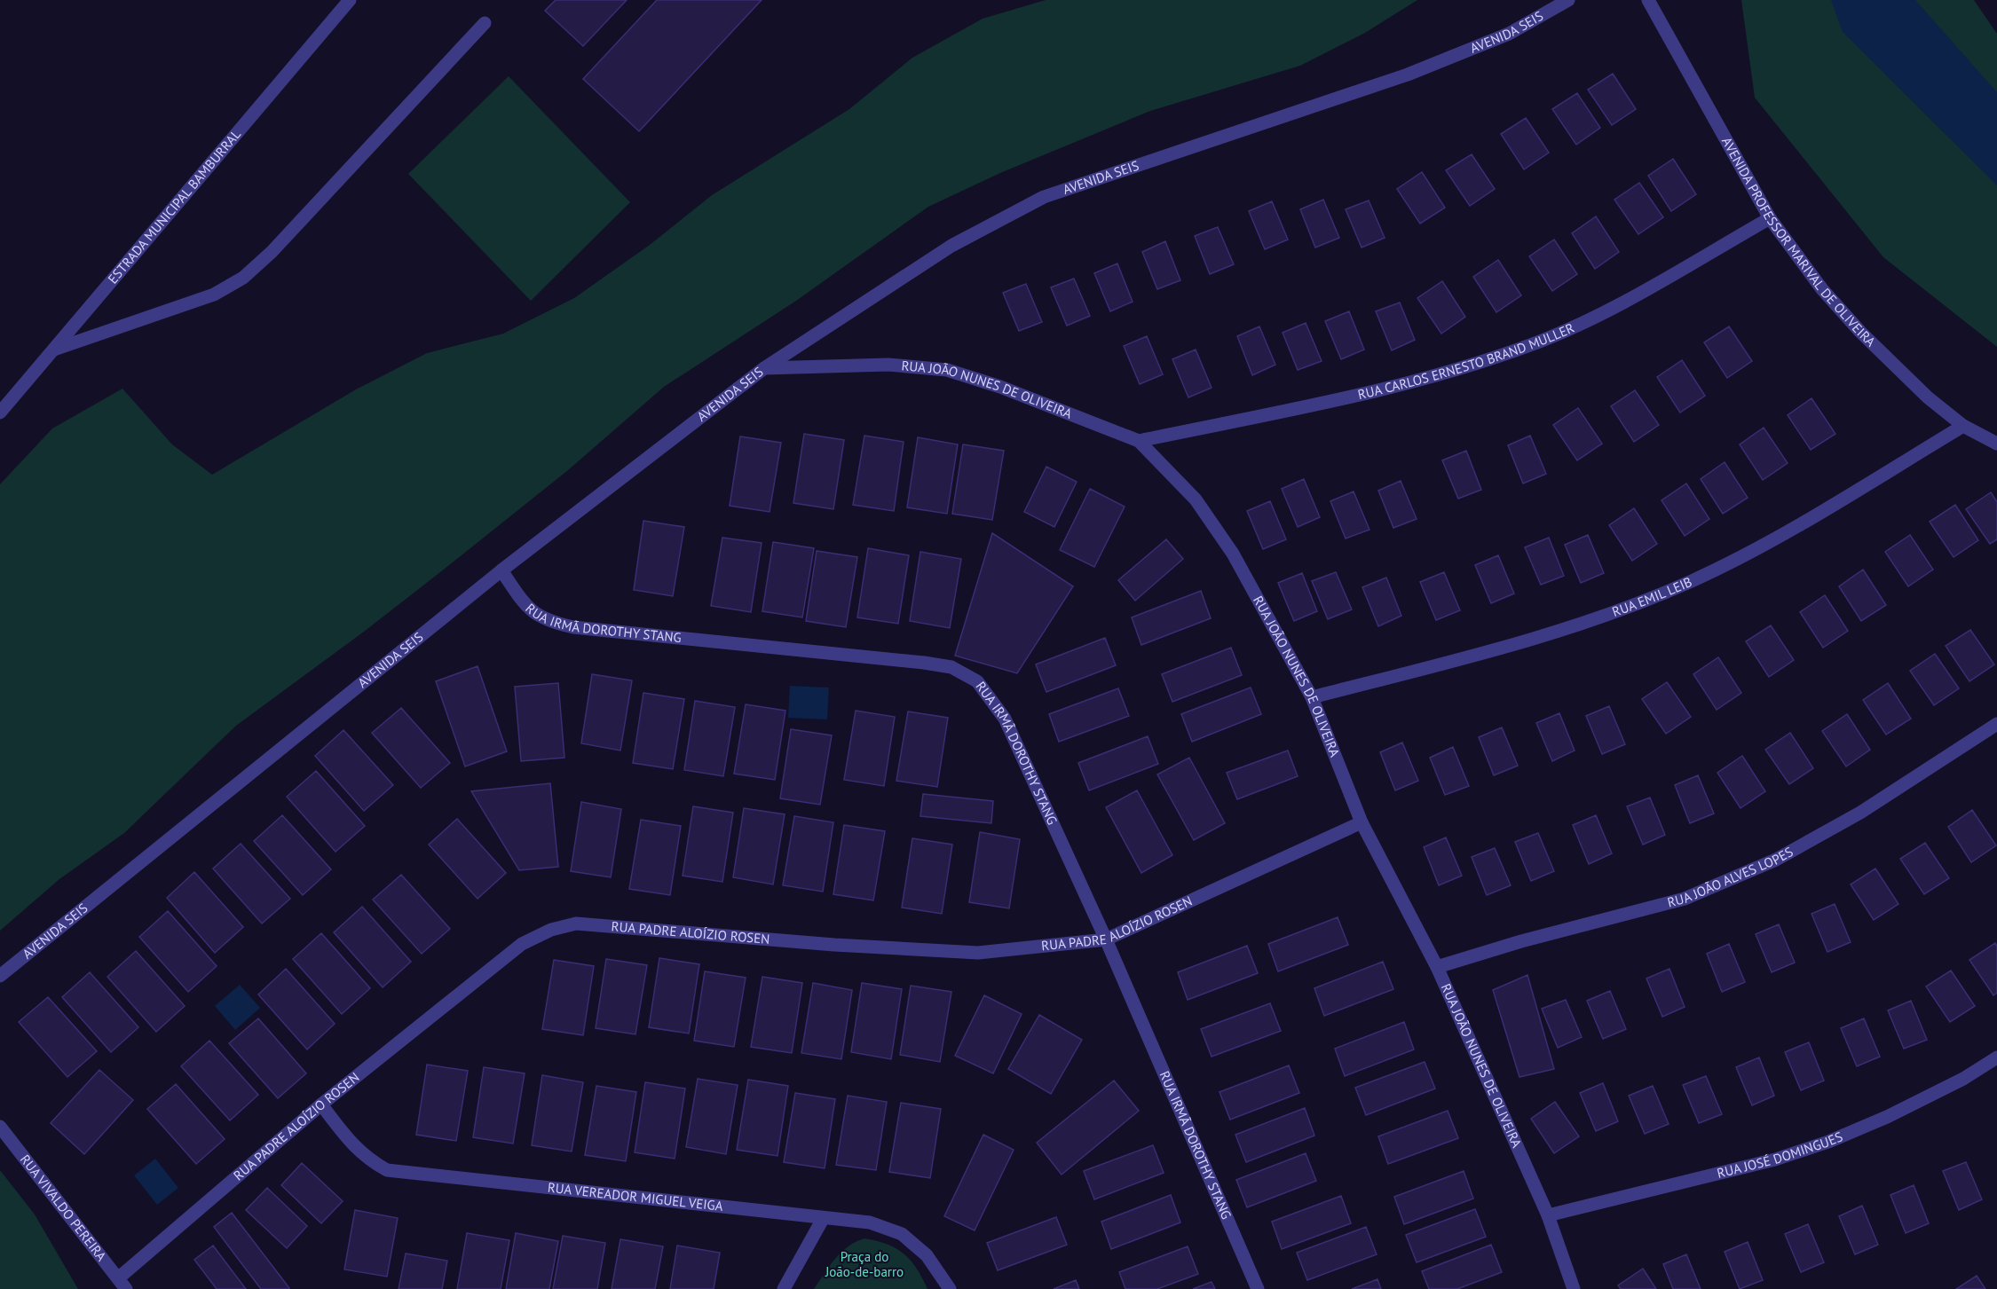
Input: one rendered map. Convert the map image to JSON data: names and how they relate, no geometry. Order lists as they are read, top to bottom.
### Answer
{
  "streets": {
    "street": [
      "AVENIDA SEIS",
      "ESTRADA MUNICIPAL BAMBURRAL",
      "AVENIDA PROFESSOR MARIVAL DE OLIVEIRA",
      "RUA CARLOS ERNESTO BRAND MULLER",
      "RUA JOÃO NUNES DE OLIVEIRA",
      "RUA EMIL LEIB",
      "RUA IRMÃ DOROTHY STANG",
      "RUA JOÃO ALVES LOPES",
      "RUA PADRE ALOÍZIO ROSEN",
      "RUA JOSÉ DOMINGUES",
      "RUA VEREADOR MIGUEL VEIGA",
      "RUA VIVALDO PEREIRA"
    ]
  },
  "crossings": [
    ["AVENIDA SEIS", "RUA JOÃO NUNES DE OLIVEIRA"],
    ["AVENIDA SEIS", "RUA IRMÃ DOROTHY STANG"],
    ["AVENIDA PROFESSOR MARIVAL DE OLIVEIRA", "RUA CARLOS ERNESTO BRAND MULLER"],
    ["AVENIDA PROFESSOR MARIVAL DE OLIVEIRA", "RUA EMIL LEIB"],
    ["RUA CARLOS ERNESTO BRAND MULLER", "RUA JOÃO NUNES DE OLIVEIRA"],
    ["RUA JOÃO NUNES DE OLIVEIRA", "RUA EMIL LEIB"],
    ["RUA JOÃO NUNES DE OLIVEIRA", "RUA JOÃO ALVES LOPES"],
    ["RUA JOÃO NUNES DE OLIVEIRA", "RUA PADRE ALOÍZIO ROSEN"],
    ["RUA JOÃO NUNES DE OLIVEIRA", "RUA JOSÉ DOMINGUES"],
    ["RUA IRMÃ DOROTHY STANG", "RUA PADRE ALOÍZIO ROSEN"],
    ["RUA PADRE ALOÍZIO ROSEN", "RUA VEREADOR MIGUEL VEIGA"],
    ["RUA PADRE ALOÍZIO ROSEN", "RUA VIVALDO PEREIRA"]
  ],
  "parks": ["Praça do João-de-barro"]
}
